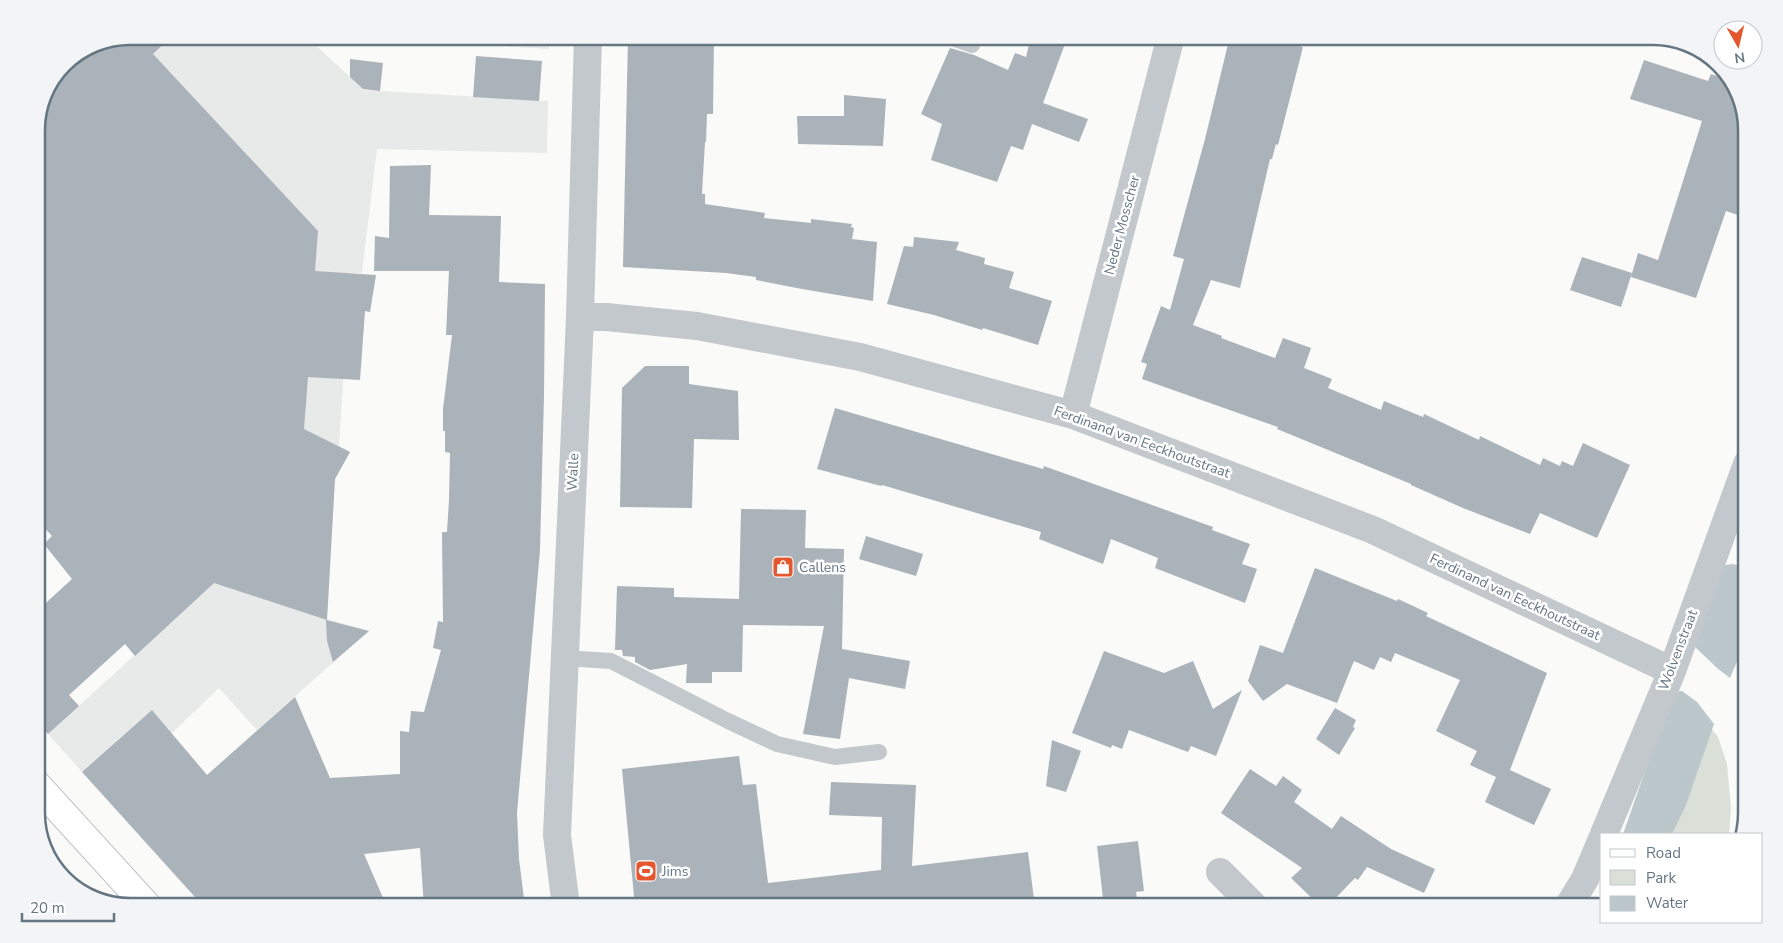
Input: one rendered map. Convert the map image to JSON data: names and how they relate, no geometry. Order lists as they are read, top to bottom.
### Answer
{
  "streets": {
    "street": [
      "Neder Mosscher",
      "Ferdinand van Eeckhoutstraat",
      "Walle",
      "Wolvenstraat"
    ]
  },
  "crossings": [
    ["Neder Mosscher", "Ferdinand van Eeckhoutstraat"],
    ["Ferdinand van Eeckhoutstraat", "Walle"],
    ["Ferdinand van Eeckhoutstraat", "Wolvenstraat"]
  ],
  "places": {
    "shop": ["Callens"],
    "sports": ["Jims"]
  },
  "legend": ["Road", "Park", "Water"],
  "scale_bar": "20 m",
  "north": "bottom"
}
